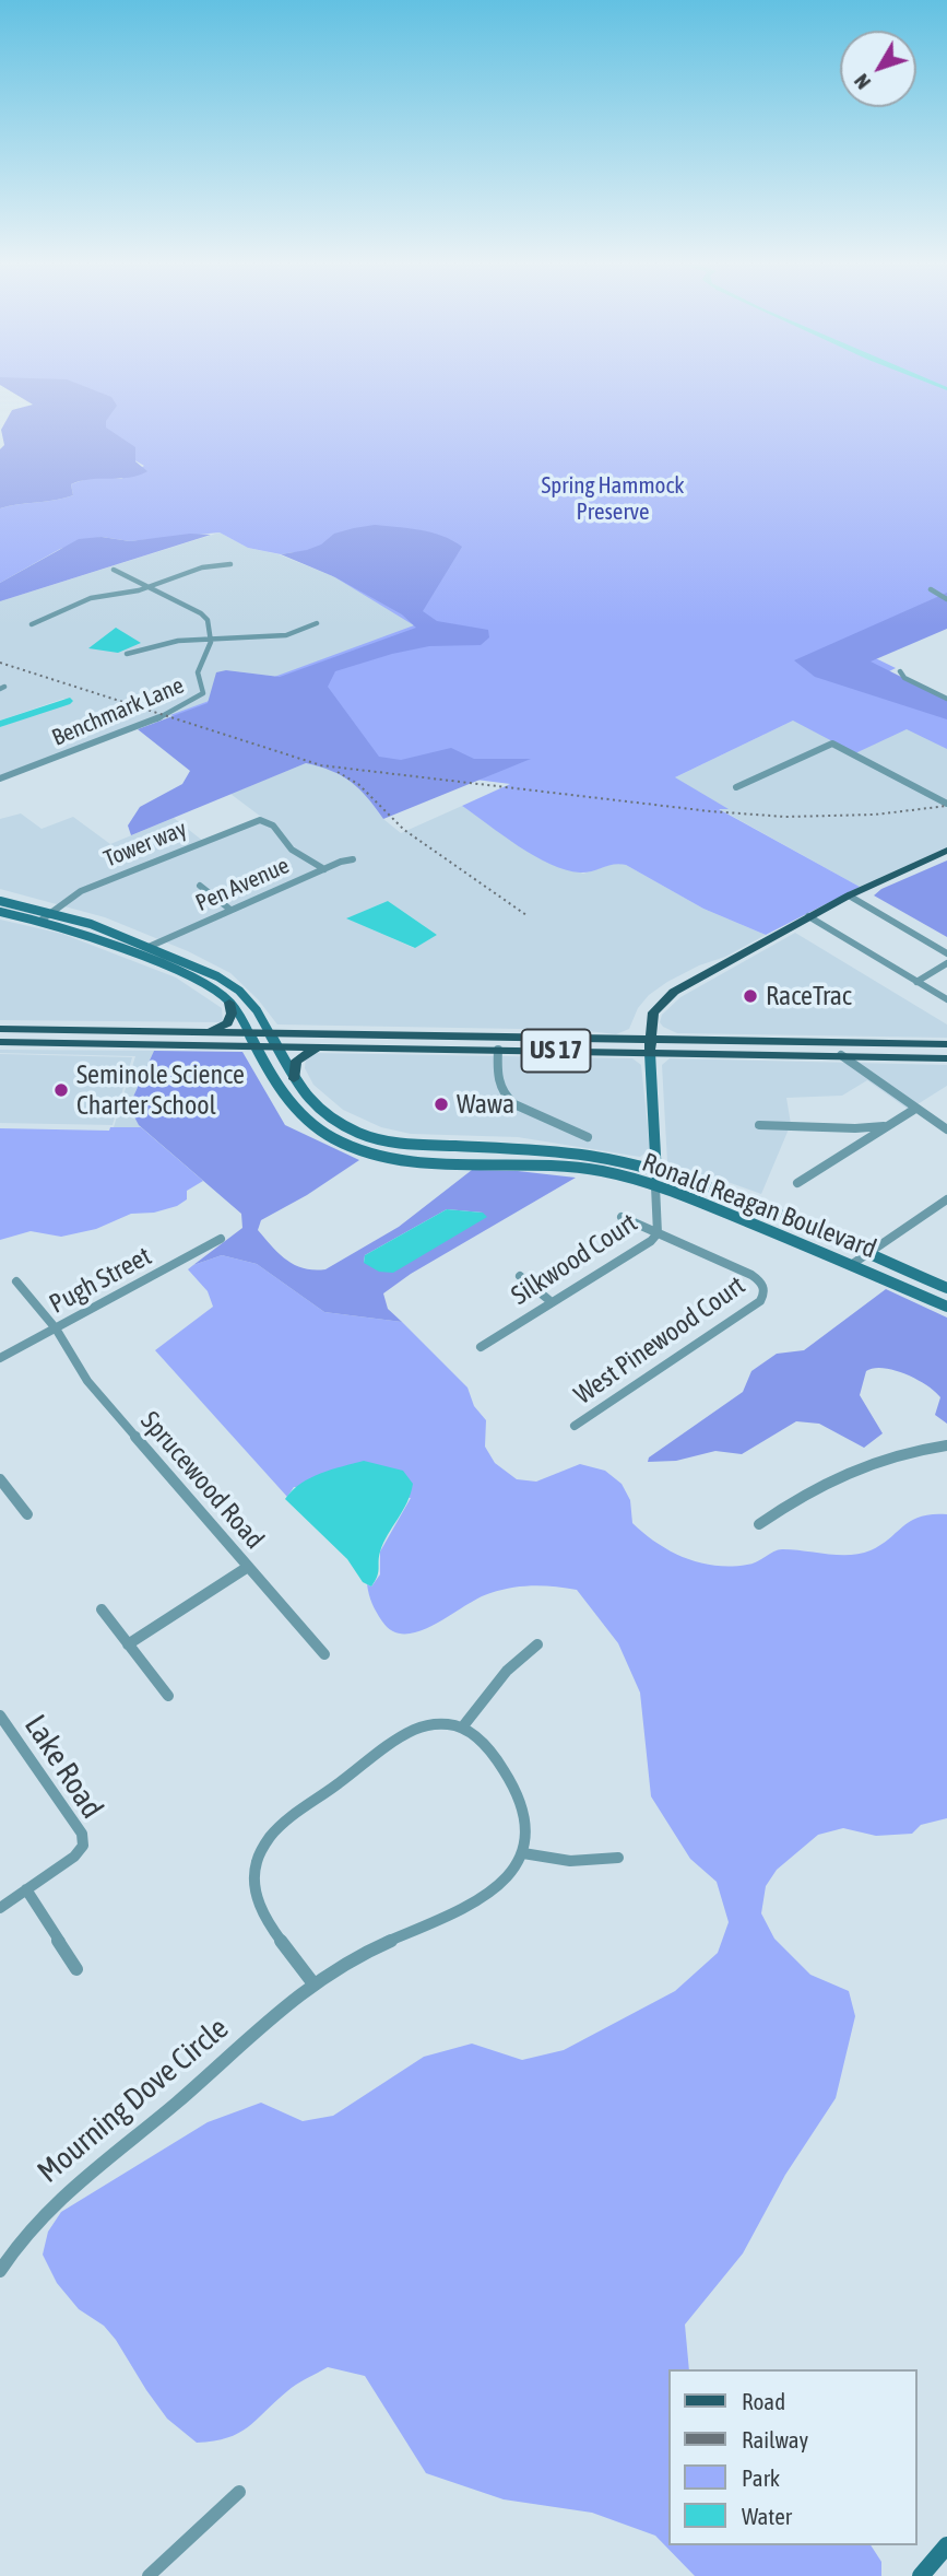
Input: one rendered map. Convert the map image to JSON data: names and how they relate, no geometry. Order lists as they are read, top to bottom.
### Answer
{
  "streets": {
    "main road": ["US 17", "Ronald Reagan Boulevard", "Silkwood Court"],
    "street": [
      "Benchmark Lane",
      "Tower way",
      "Pen Avenue",
      "Pugh Street",
      "West Pinewood Court",
      "Sprucewood Road",
      "Lake Road",
      "Mourning Dove Circle"
    ]
  },
  "crossings": [
    ["Tower way", "Pen Avenue"],
    ["Tower way", "Ronald Reagan Boulevard"],
    ["Pen Avenue", "Ronald Reagan Boulevard"],
    ["US 17", "Ronald Reagan Boulevard"],
    ["US 17", "Silkwood Court"],
    ["Ronald Reagan Boulevard", "Silkwood Court"],
    ["Silkwood Court", "West Pinewood Court"],
    ["Pugh Street", "Sprucewood Road"]
  ],
  "parks": ["Spring Hammock Preserve"],
  "places": ["RaceTrac", "Seminole Science Charter School", "Wawa"],
  "legend": [
    "Road",
    "Railway",
    "Park",
    "Water"
  ],
  "north": "bottom left"
}
